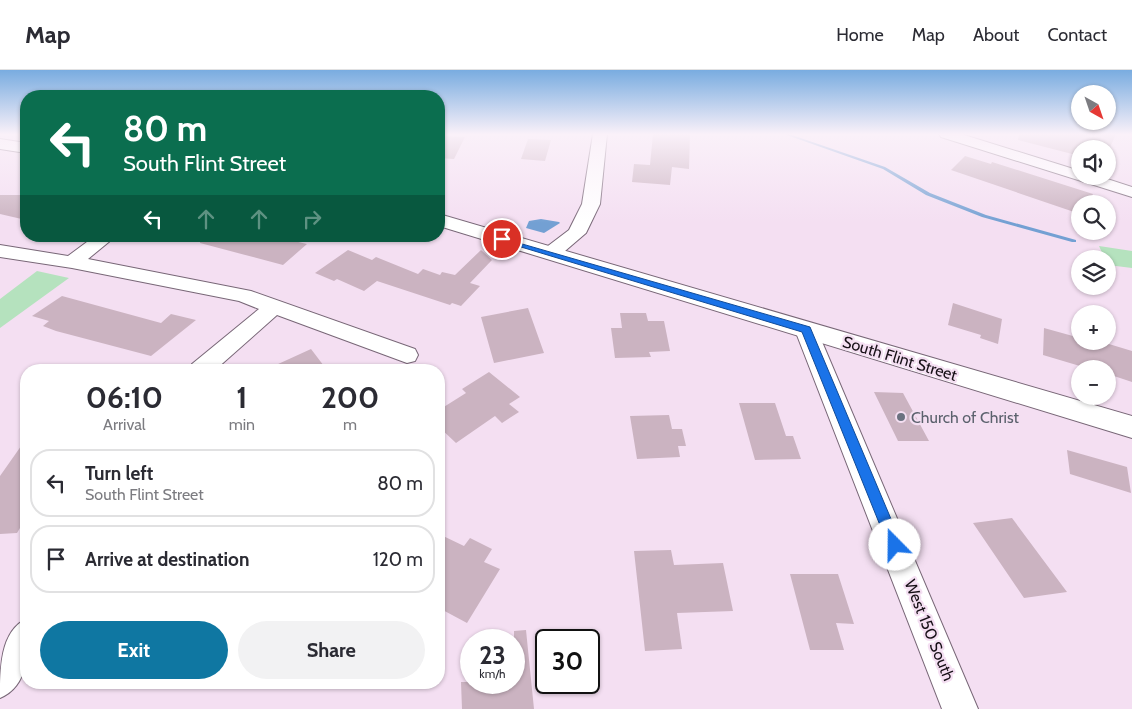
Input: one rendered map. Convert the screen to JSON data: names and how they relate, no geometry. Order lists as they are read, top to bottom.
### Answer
{
  "streets": {
    "main road": ["South Flint Street"],
    "street": ["West 150 South"]
  },
  "crossings": [
    ["South Flint Street", "West 150 South"]
  ],
  "places": ["Church of Christ"],
  "north": "bottom right",
  "page": {
    "header": "Map",
    "nav": [
      "Home",
      "Map",
      "About",
      "Contact"
    ],
    "map_buttons": ["+", "−"],
    "turn": ["80 m", "South Flint Street"],
    "eta": [
      "06:10",
      "Arrival",
      "1",
      "min",
      "200",
      "m"
    ],
    "list": [
      {
        "name": "Turn left",
        "note": "South Flint Street",
        "value": "80 m"
      },
      {
        "name": "Arrive at destination",
        "value": "120 m"
      }
    ],
    "buttons": ["Exit", "Share"],
    "speed": "23 km/h",
    "limit": "30"
  }
}
